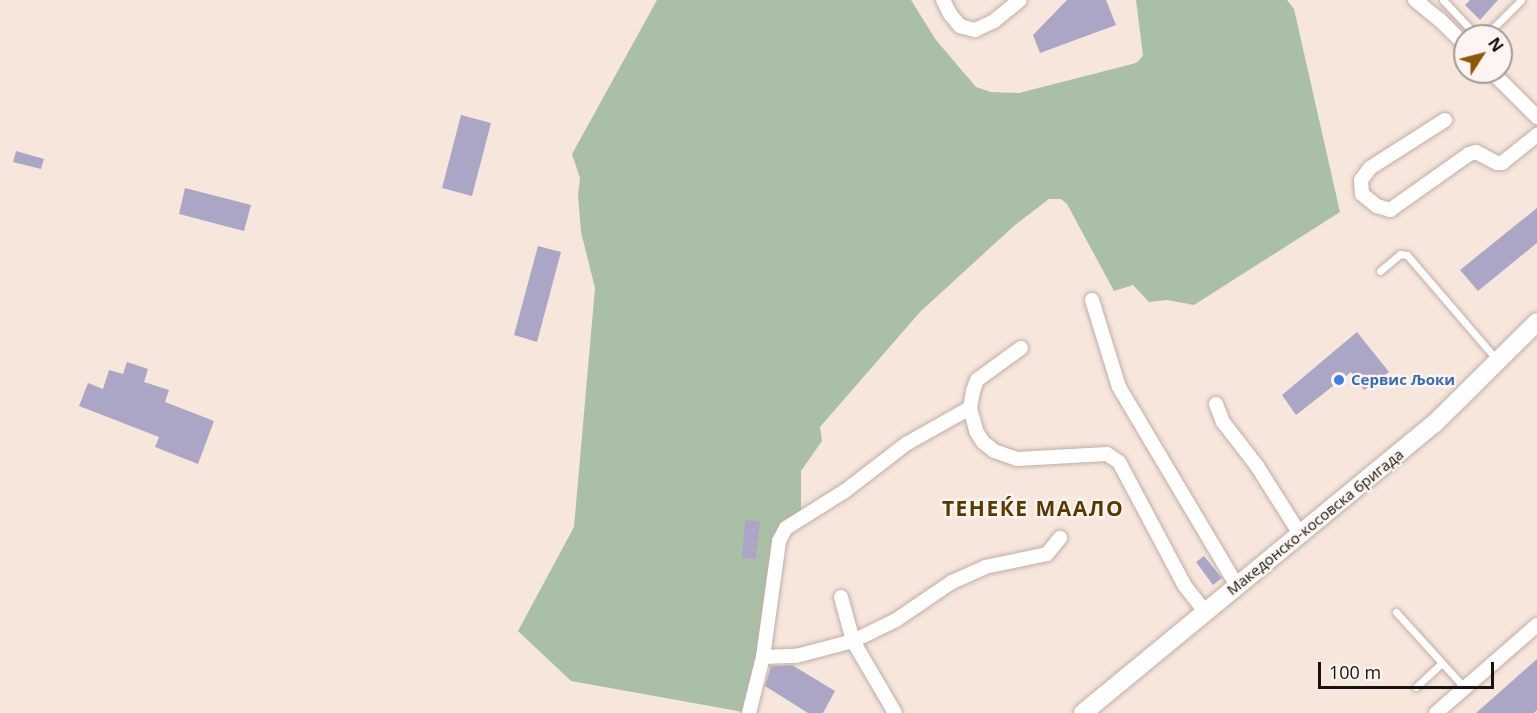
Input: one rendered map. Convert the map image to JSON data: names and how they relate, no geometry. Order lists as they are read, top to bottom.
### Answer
{
  "streets": {
    "street": ["Македонско-косовска бригада"]
  },
  "districts": ["ТЕНЕЌЕ МААЛО"],
  "places": ["Сервис Љоки"],
  "scale_bar": "100 m",
  "north": "top right"
}
